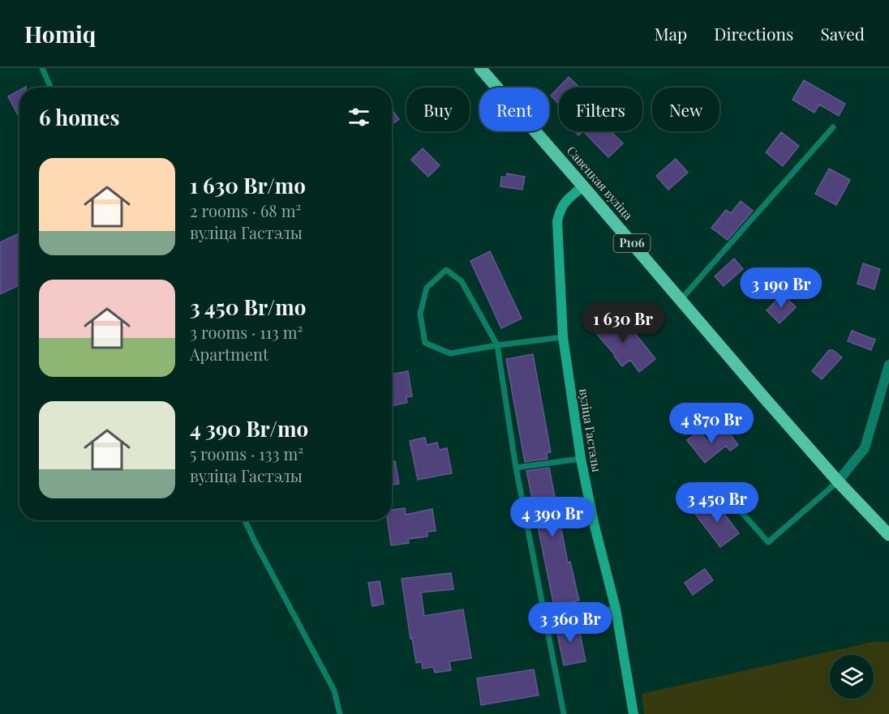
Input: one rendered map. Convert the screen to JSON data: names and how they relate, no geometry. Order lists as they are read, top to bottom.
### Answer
{
  "streets": {
    "main road": ["Савецкая вуліца", "Р106"],
    "street": ["вуліца Гастэлы"]
  },
  "crossings": [
    ["Савецкая вуліца", "вуліца Гастэлы"]
  ],
  "page": {
    "header": "Homiq",
    "nav": ["Map", "Directions", "Saved"],
    "chip": [
      "Buy",
      "Rent",
      "Filters",
      "New"
    ],
    "heading": "6 homes",
    "list": [
      {
        "name": "1 630 Br/mo",
        "note": "2 rooms · 68 m² · вуліца Гастэлы"
      },
      {
        "name": "3 450 Br/mo",
        "note": "3 rooms · 113 m² · Apartment"
      },
      {
        "name": "4 390 Br/mo",
        "note": "5 rooms · 133 m² · вуліца Гастэлы"
      }
    ],
    "price": [
      "3 190 Br",
      "1 630 Br",
      "4 870 Br",
      "3 450 Br",
      "4 390 Br",
      "3 360 Br"
    ]
  }
}
